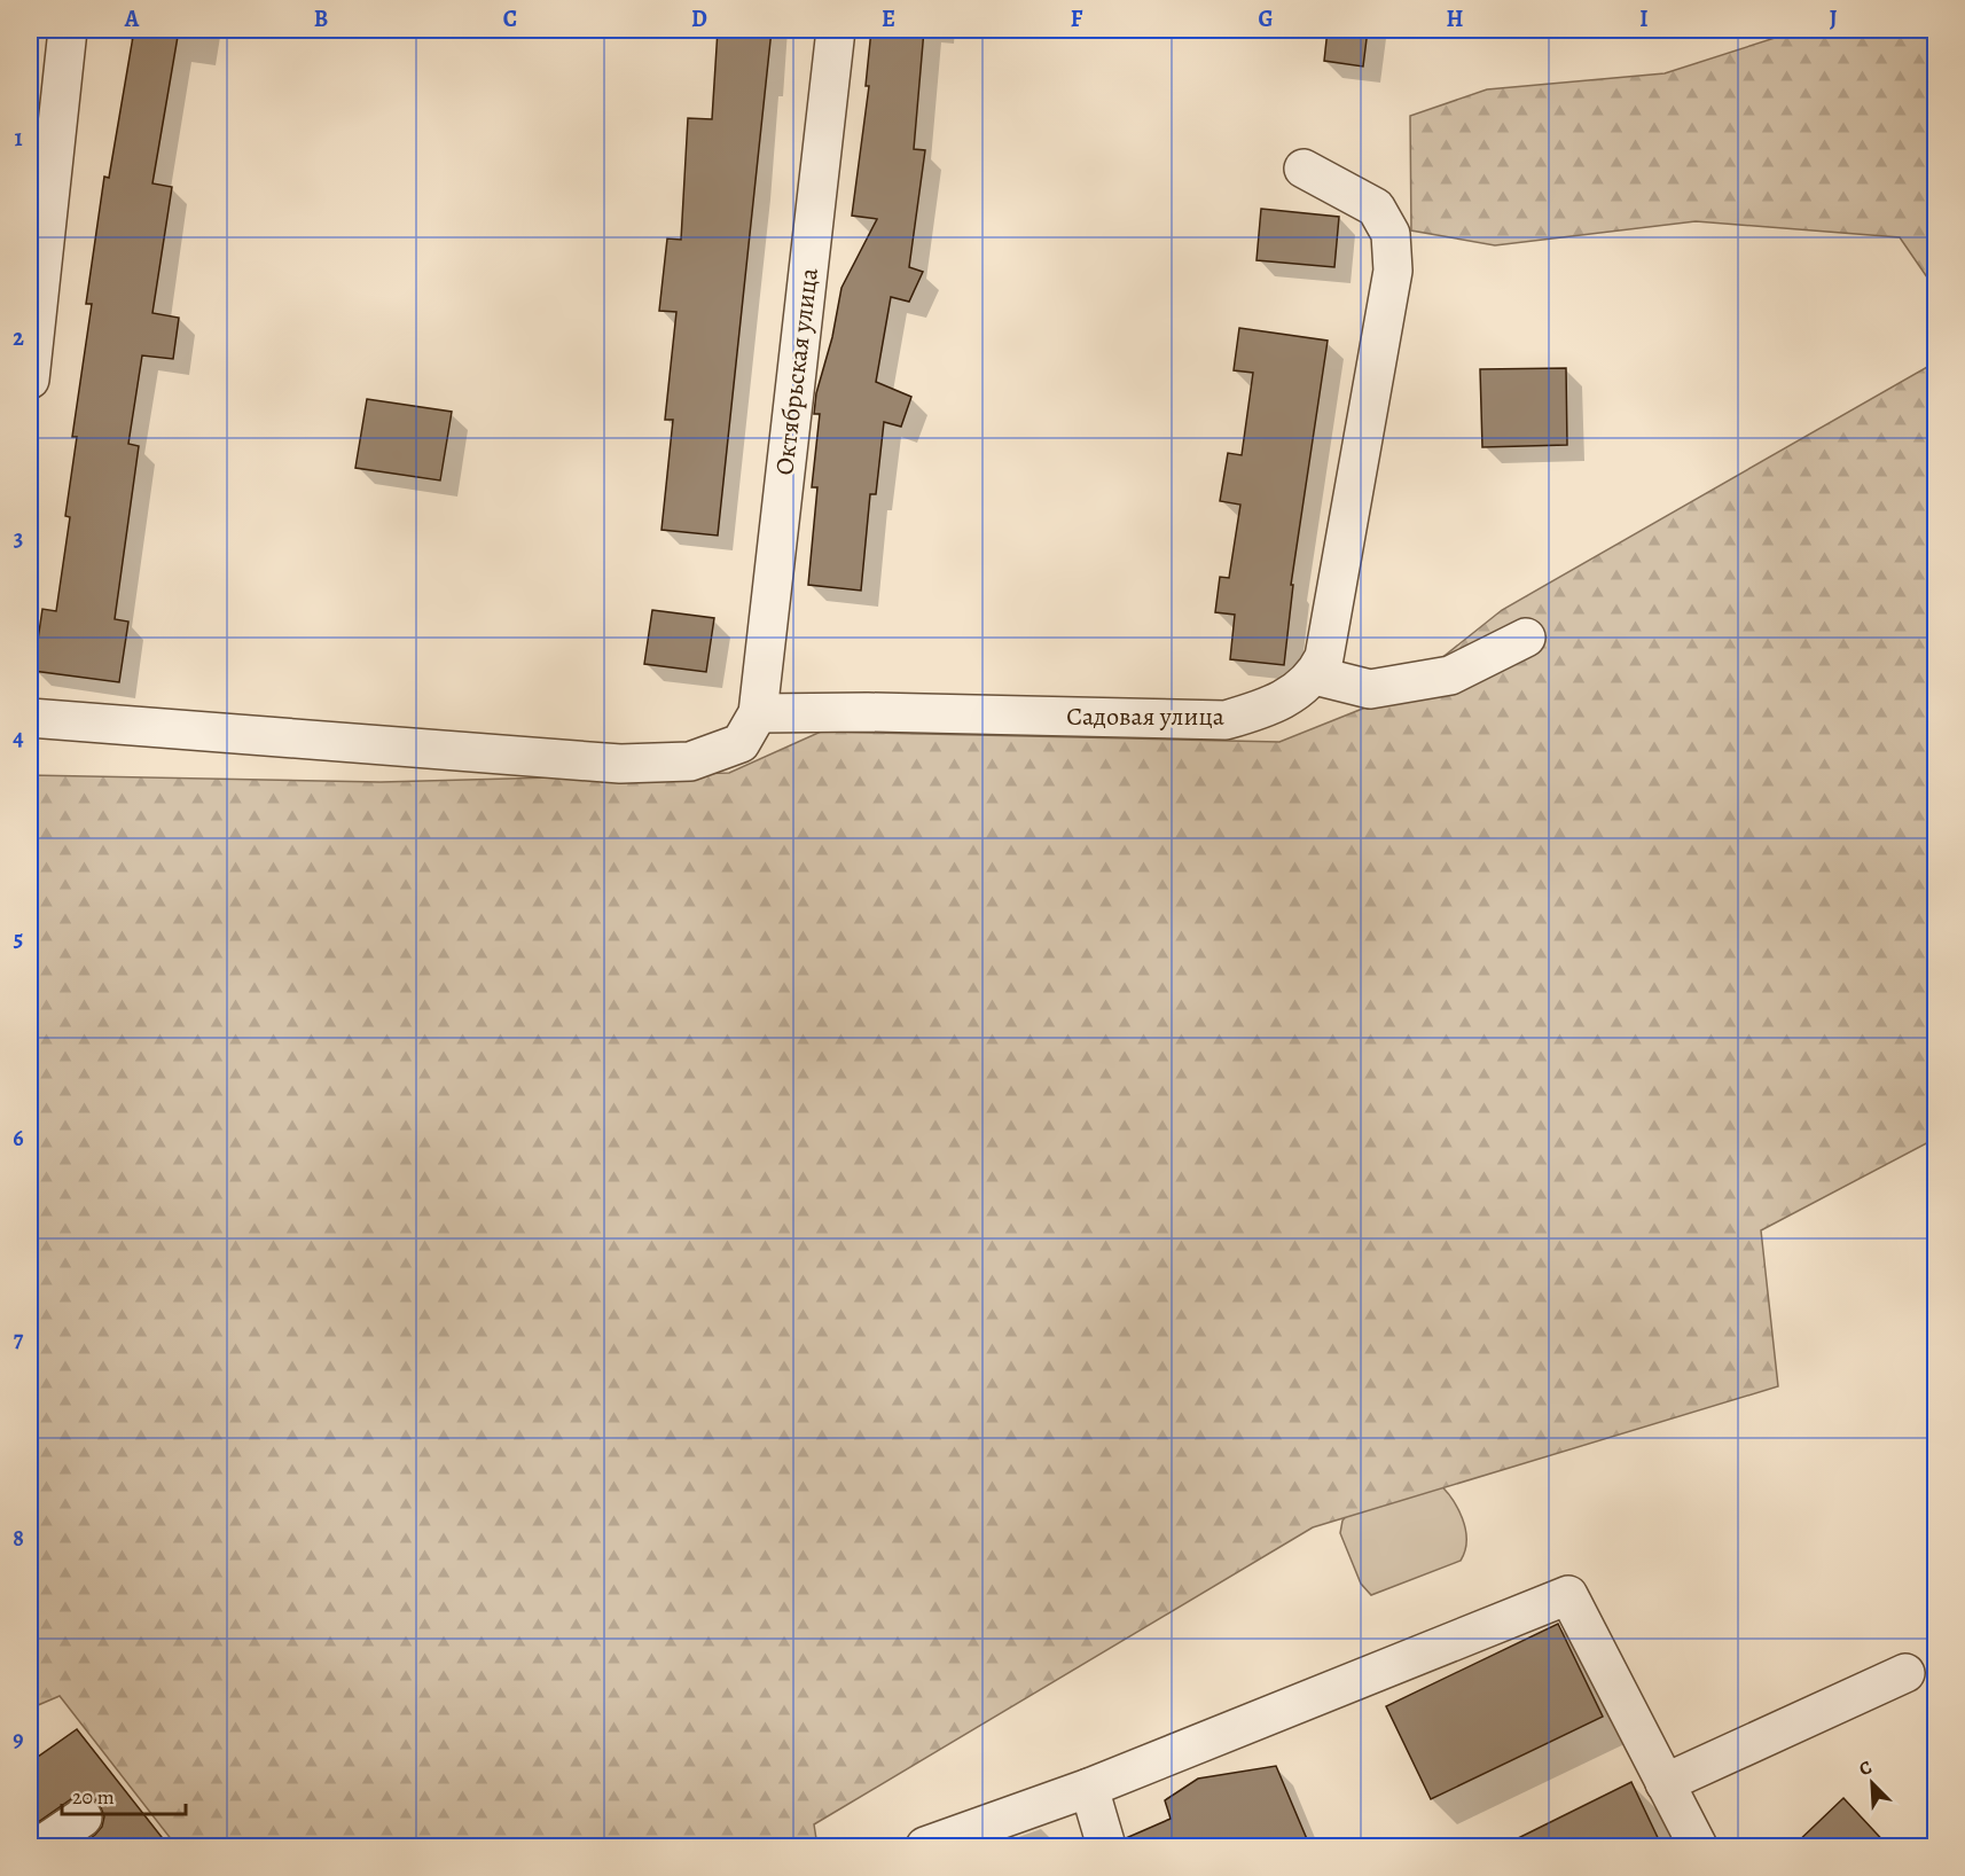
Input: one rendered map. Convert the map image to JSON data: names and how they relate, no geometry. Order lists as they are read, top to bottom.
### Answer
{
  "streets": {
    "street": ["Октябрьская улица", "Садовая улица"]
  },
  "crossings": [
    ["Октябрьская улица", "Садовая улица"]
  ],
  "scale_bar": "20 m",
  "north": "top left",
  "grid": {
    "columns": [
      "A",
      "B",
      "C",
      "D",
      "E",
      "F",
      "G",
      "H",
      "I",
      "J"
    ],
    "rows": [
      "1",
      "2",
      "3",
      "4",
      "5",
      "6",
      "7",
      "8",
      "9"
    ]
  }
}
